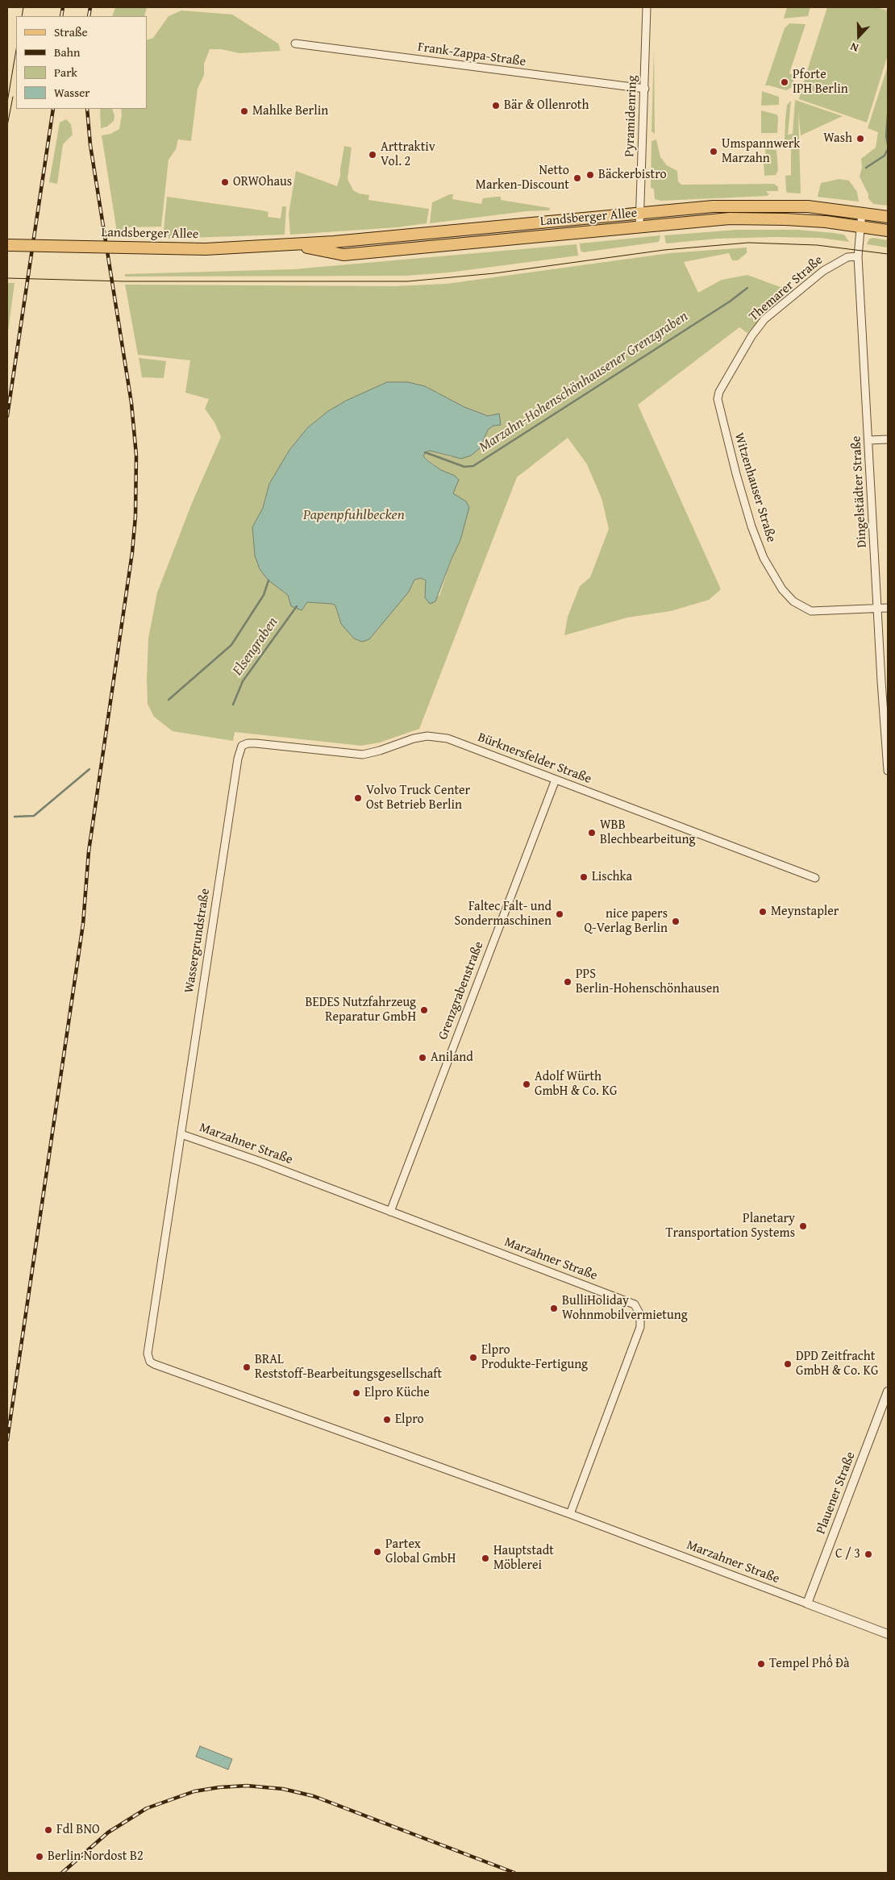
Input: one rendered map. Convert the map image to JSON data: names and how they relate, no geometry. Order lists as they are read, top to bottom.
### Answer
{
  "streets": {
    "main road": ["Landsberger Allee"],
    "street": [
      "Frank-Zappa-Straße",
      "Pyramidenring",
      "Themarer Straße",
      "Witzenhauser Straße",
      "Dingelstädter Straße",
      "Bürknersfelder Straße",
      "Wassergrundstraße",
      "Grenzgrabenstraße",
      "Marzahner Straße",
      "Plauener Straße"
    ]
  },
  "crossings": [
    ["Frank-Zappa-Straße", "Pyramidenring"],
    ["Pyramidenring", "Landsberger Allee"],
    ["Landsberger Allee", "Dingelstädter Straße"],
    ["Themarer Straße", "Witzenhauser Straße"],
    ["Themarer Straße", "Dingelstädter Straße"],
    ["Witzenhauser Straße", "Dingelstädter Straße"],
    ["Bürknersfelder Straße", "Wassergrundstraße"],
    ["Bürknersfelder Straße", "Grenzgrabenstraße"],
    ["Wassergrundstraße", "Marzahner Straße"],
    ["Grenzgrabenstraße", "Marzahner Straße"],
    ["Marzahner Straße", "Plauener Straße"]
  ],
  "water": ["Marzahn-Hohenschönhausener Grenzgraben", "Papenpfuhlbecken", "Elsengraben"],
  "places": [
    "Pforte IPH Berlin",
    "Bär & Ollenroth",
    "Mahlke Berlin",
    "Wash",
    "Umspannwerk Marzahn",
    "Arttraktiv Vol. 2",
    "Bäckerbistro",
    "Netto Marken-Discount",
    "ORWOhaus",
    "Volvo Truck Center Ost Betrieb Berlin",
    "WBB Blechbearbeitung",
    "Lischka",
    "Meynstapler",
    "Faltec Falt- und Sondermaschinen",
    "nice papers Q-Verlag Berlin",
    "PPS Berlin-Hohenschönhausen",
    "BEDES Nutzfahrzeug Reparatur GmbH",
    "Aniland",
    "Adolf Würth GmbH & Co. KG",
    "Planetary Transportation Systems",
    "BulliHoliday Wohnmobilvermietung",
    "Elpro Produkte-Fertigung",
    "DPD Zeitfracht GmbH & Co. KG",
    "BRAL Reststoff-Bearbeitungsgesellschaft",
    "Elpro Küche",
    "Elpro",
    "Partex Global GmbH",
    "C / 3",
    "Hauptstadt Möblerei",
    "Tempel Phổ Đà",
    "Fdl BNO",
    "Berlin Nordost B2"
  ],
  "legend": [
    "Straße",
    "Bahn",
    "Park",
    "Wasser"
  ],
  "north": "bottom"
}
